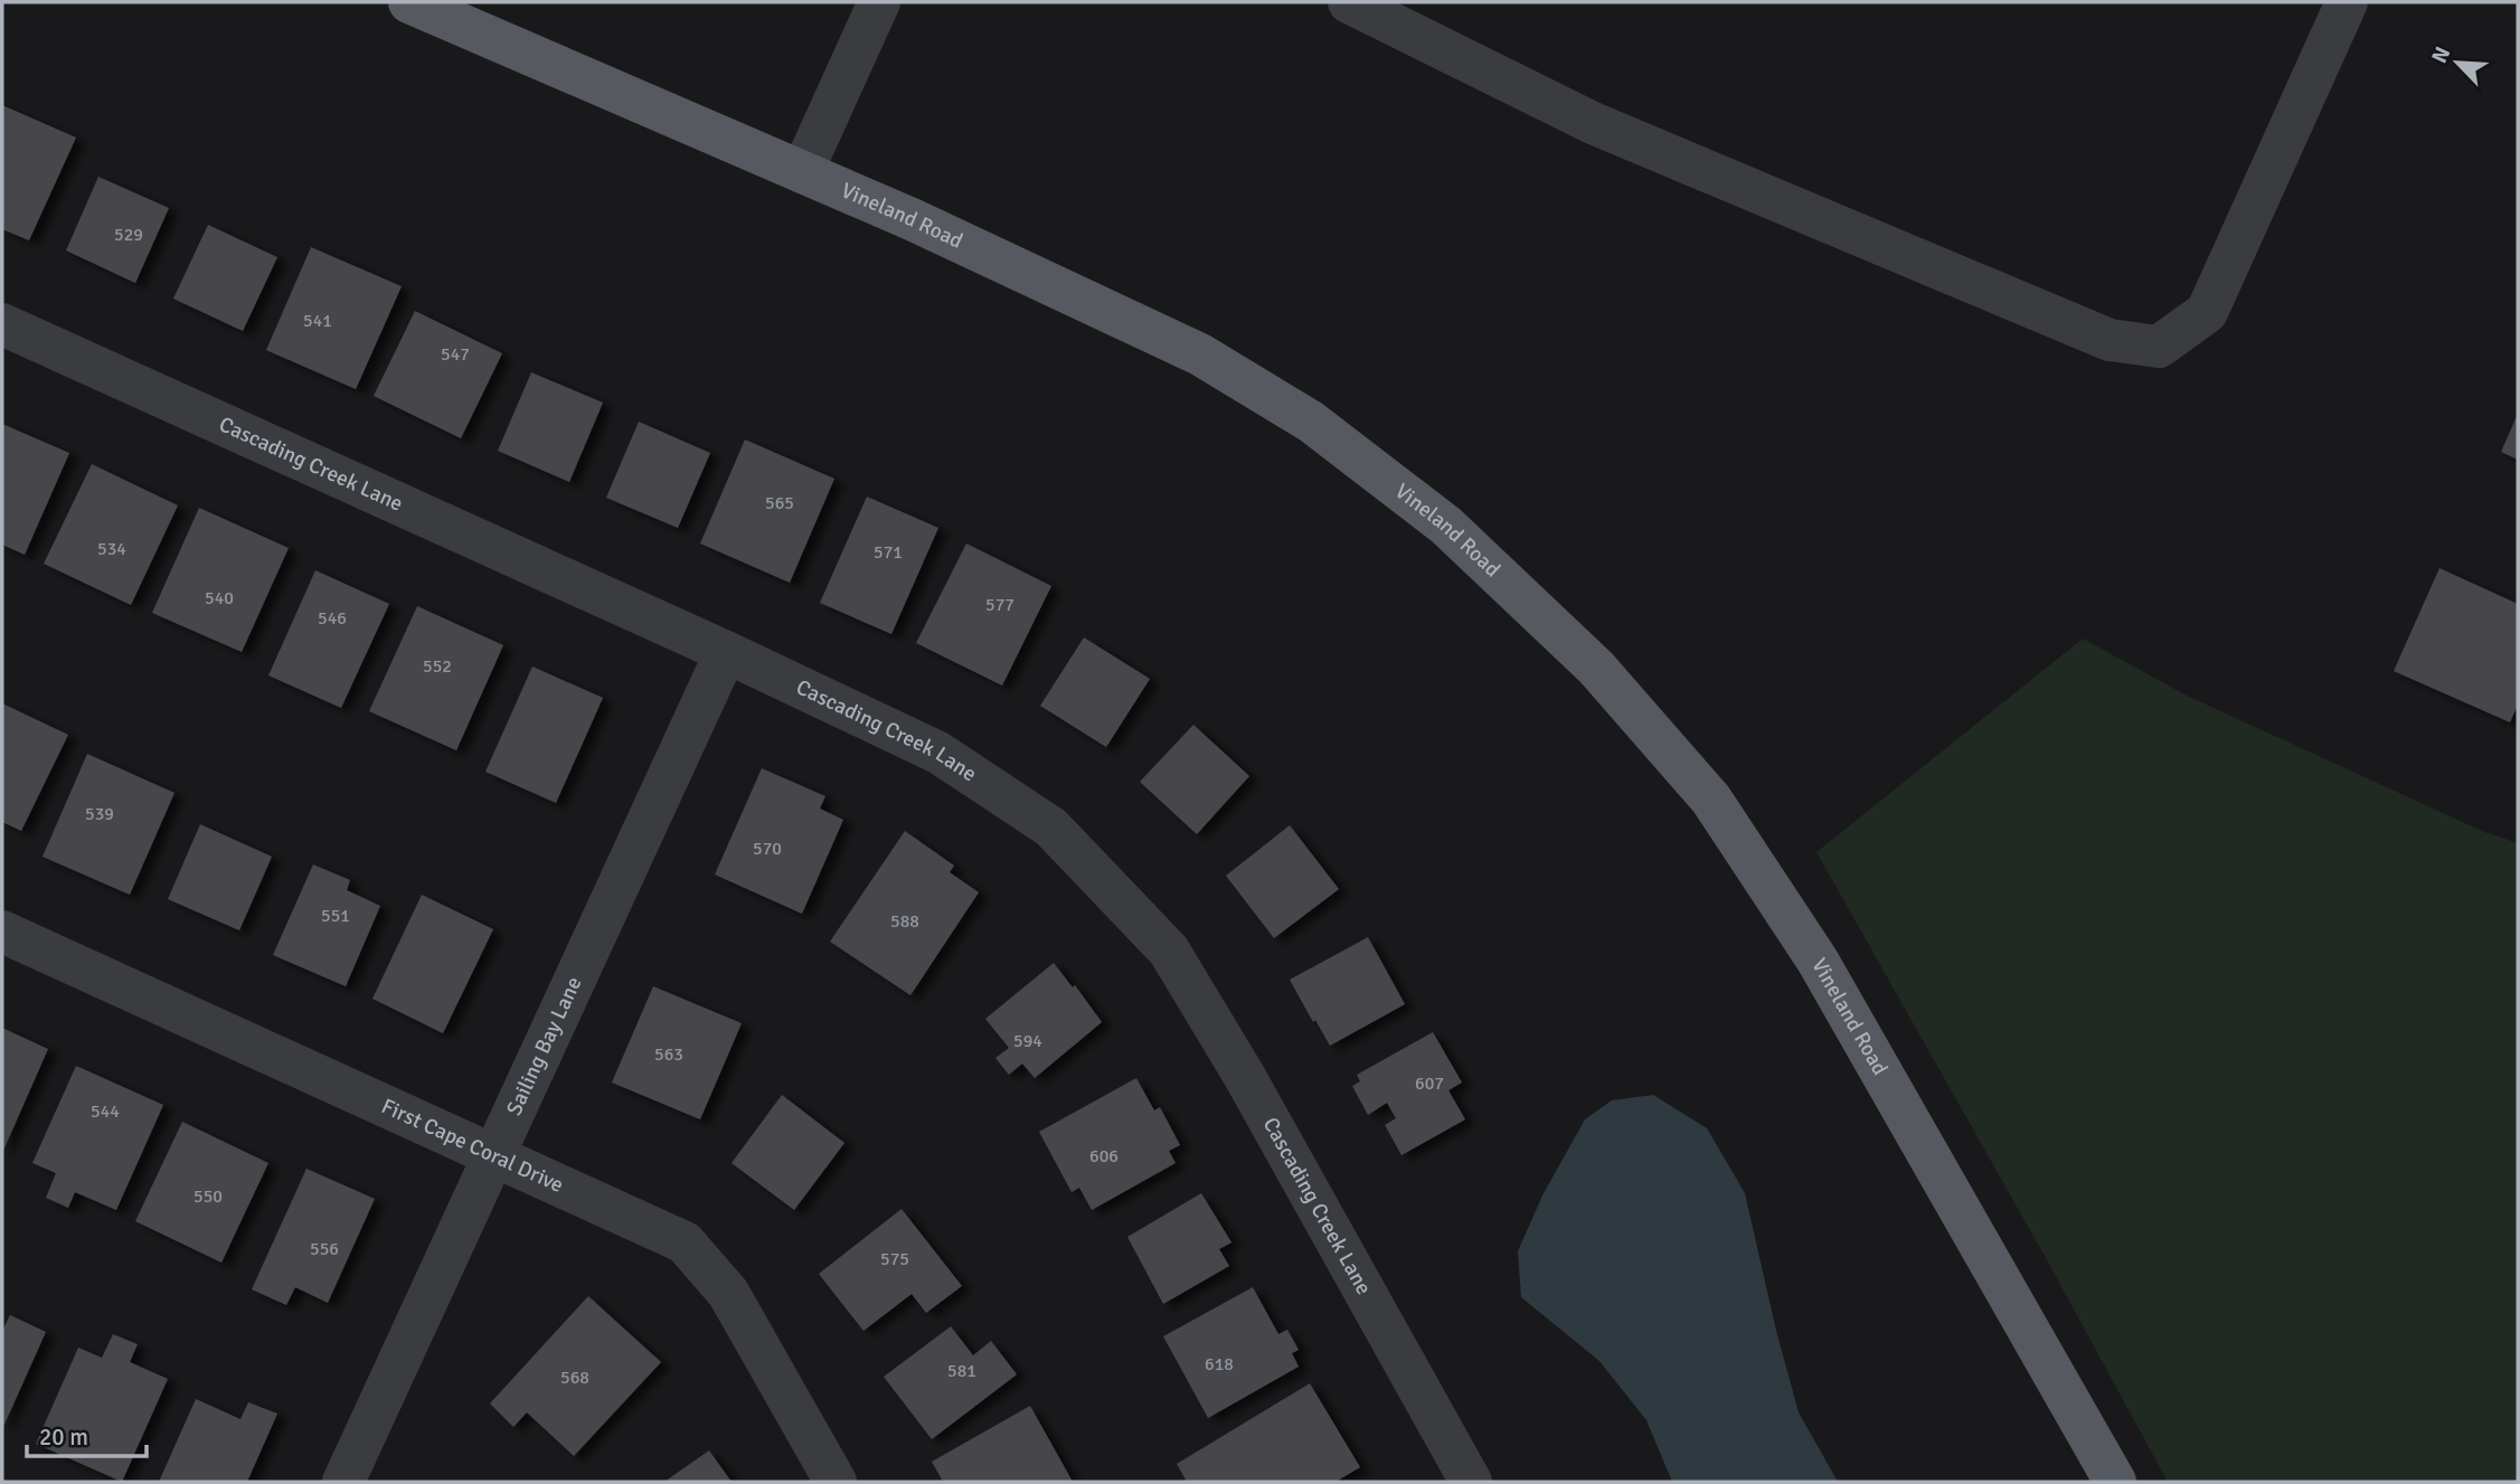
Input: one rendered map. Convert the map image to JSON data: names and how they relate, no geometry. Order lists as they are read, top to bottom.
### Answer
{
  "streets": {
    "main road": ["Vineland Road"],
    "street": ["Cascading Creek Lane", "Sailing Bay Lane", "First Cape Coral Drive"]
  },
  "crossings": [
    ["Cascading Creek Lane", "Sailing Bay Lane"],
    ["Sailing Bay Lane", "First Cape Coral Drive"]
  ],
  "house_numbers": [
    "529",
    "541",
    "547",
    "565",
    "534",
    "571",
    "540",
    "577",
    "546",
    "552",
    "539",
    "570",
    "551",
    "588",
    "594",
    "563",
    "607",
    "544",
    "606",
    "550",
    "556",
    "575",
    "618",
    "581",
    "568"
  ],
  "scale_bar": "20 m",
  "north": "top left"
}
